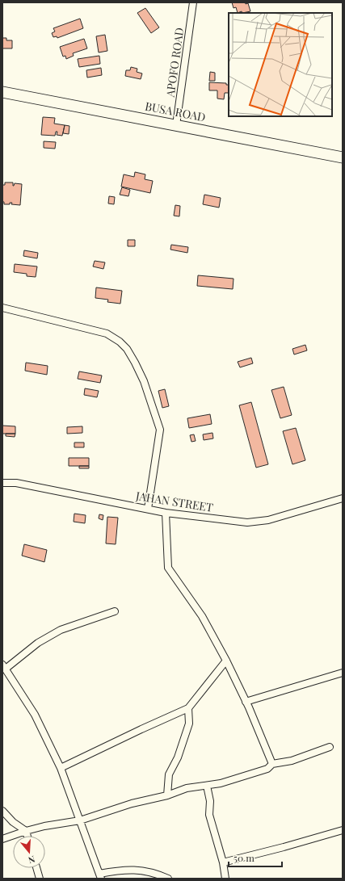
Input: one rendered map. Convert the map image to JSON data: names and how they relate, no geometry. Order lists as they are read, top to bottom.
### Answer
{
  "streets": {
    "main road": ["BUSA ROAD"],
    "street": ["APOFO ROAD", "JAHAN STREET"]
  },
  "crossings": [
    ["APOFO ROAD", "BUSA ROAD"]
  ],
  "scale_bar": "50 m",
  "north": "bottom"
}
